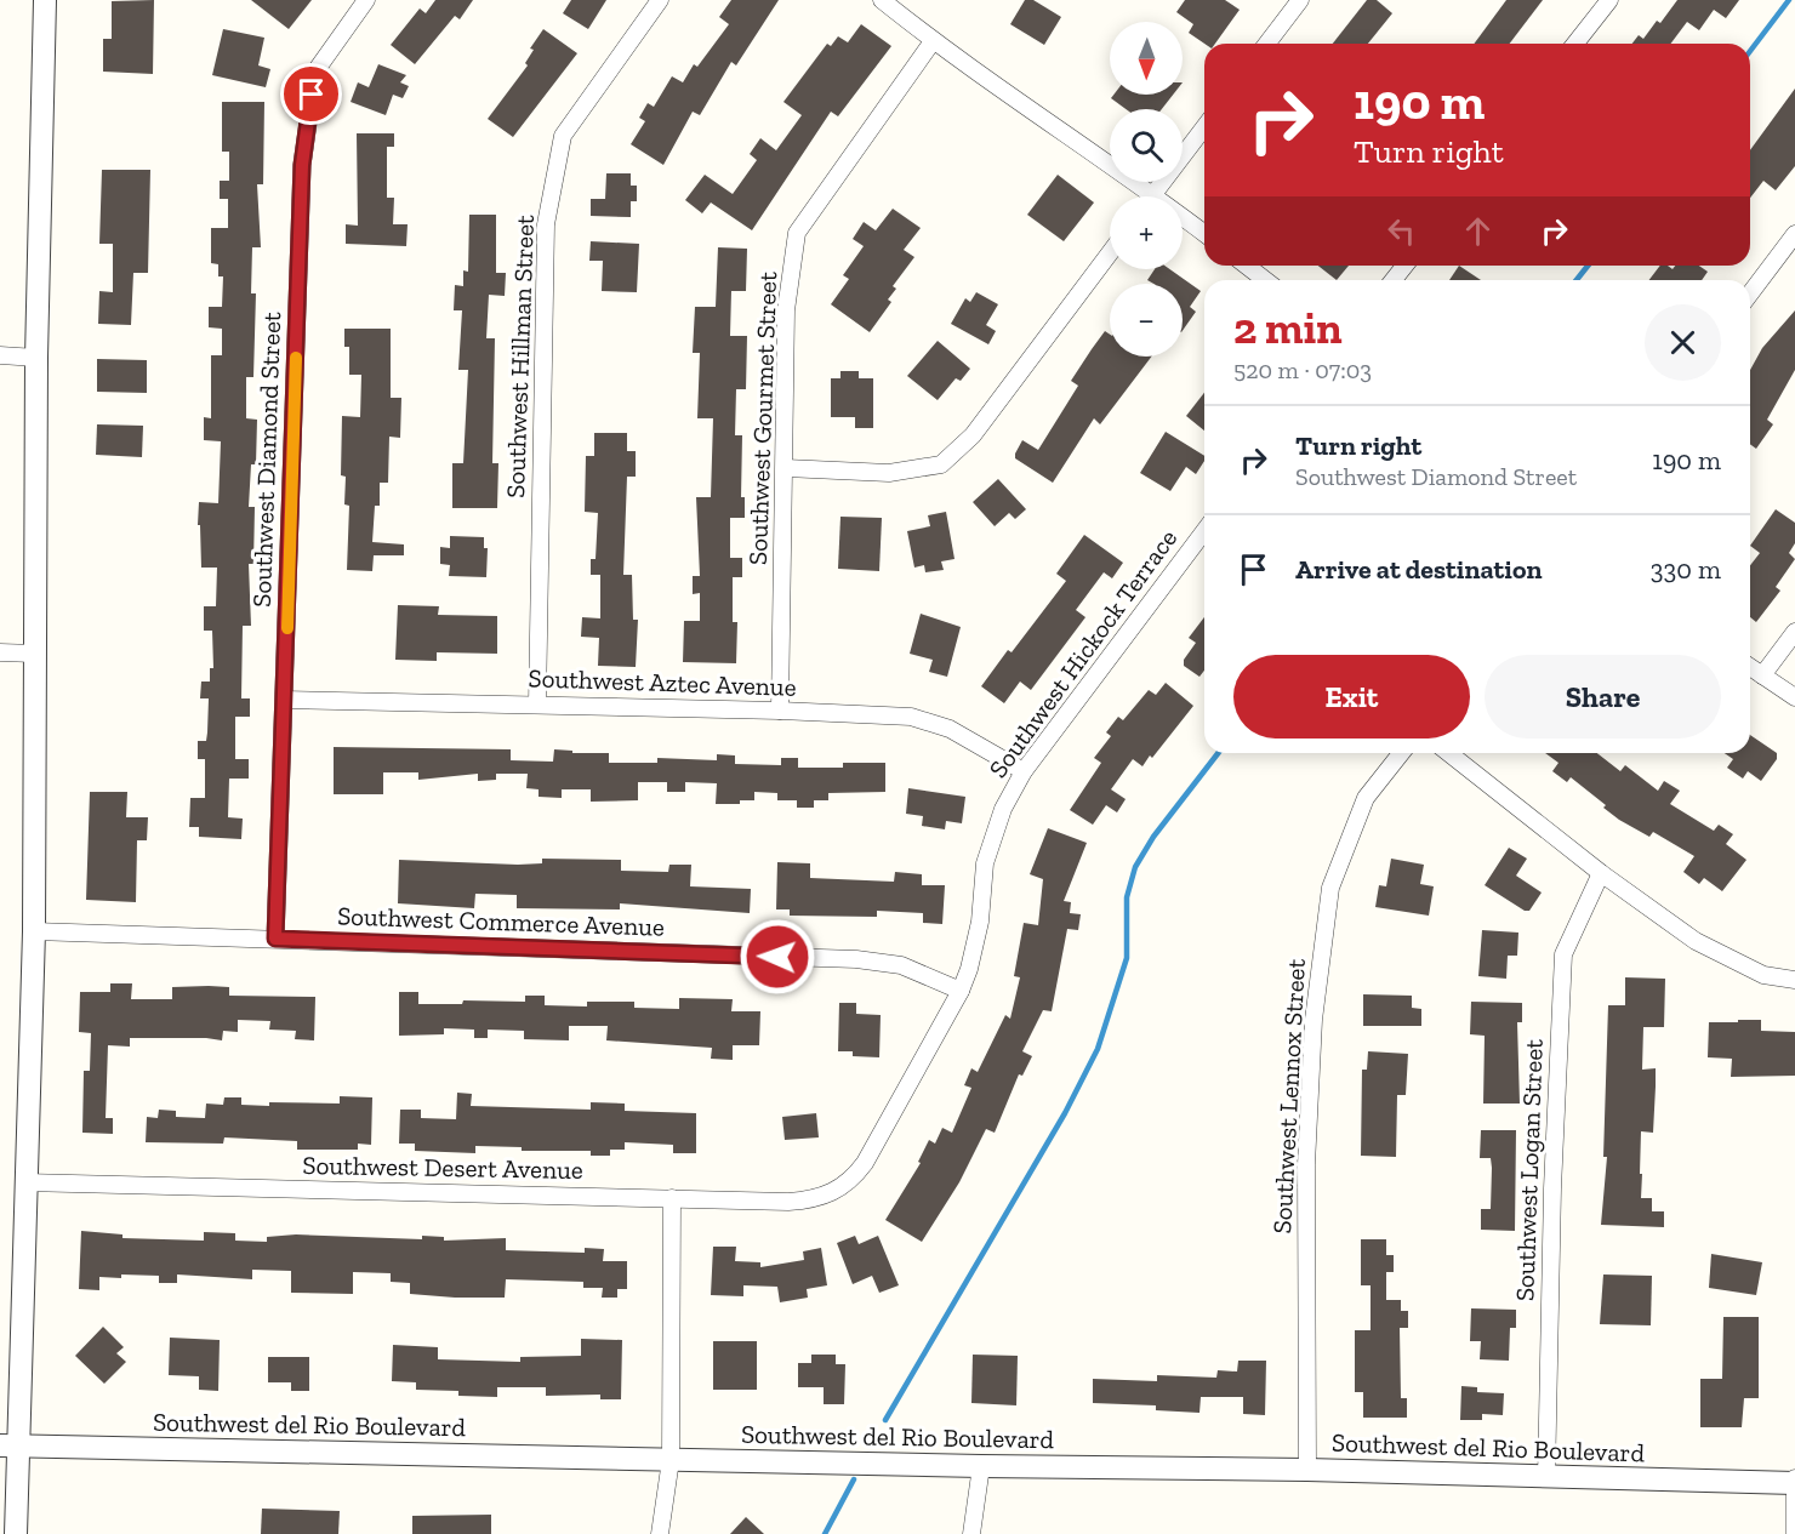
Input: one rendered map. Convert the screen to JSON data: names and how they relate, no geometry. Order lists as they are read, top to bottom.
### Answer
{
  "streets": {
    "street": [
      "Southwest Hillman Street",
      "Southwest Gourmet Street",
      "Southwest Diamond Street",
      "Southwest Hickock Terrace",
      "Southwest Aztec Avenue",
      "Southwest Commerce Avenue",
      "Southwest Lennox Street",
      "Southwest Desert Avenue",
      "Southwest Logan Street",
      "Southwest del Rio Boulevard"
    ]
  },
  "crossings": [
    ["Southwest Hillman Street", "Southwest Aztec Avenue"],
    ["Southwest Gourmet Street", "Southwest Aztec Avenue"],
    ["Southwest Diamond Street", "Southwest Aztec Avenue"],
    ["Southwest Diamond Street", "Southwest Commerce Avenue"],
    ["Southwest Hickock Terrace", "Southwest Aztec Avenue"],
    ["Southwest Hickock Terrace", "Southwest Commerce Avenue"],
    ["Southwest Hickock Terrace", "Southwest Desert Avenue"],
    ["Southwest Lennox Street", "Southwest del Rio Boulevard"],
    ["Southwest Logan Street", "Southwest del Rio Boulevard"]
  ],
  "north": "bottom",
  "page": {
    "map_buttons": ["+", "−"],
    "turn": ["190 m", "Turn right"],
    "heading": ["2 min", "520 m · 07:03"],
    "list": [
      {
        "name": "Turn right",
        "note": "Southwest Diamond Street",
        "value": "190 m"
      },
      {
        "name": "Arrive at destination",
        "value": "330 m"
      }
    ],
    "buttons": ["Exit", "Share"]
  }
}
